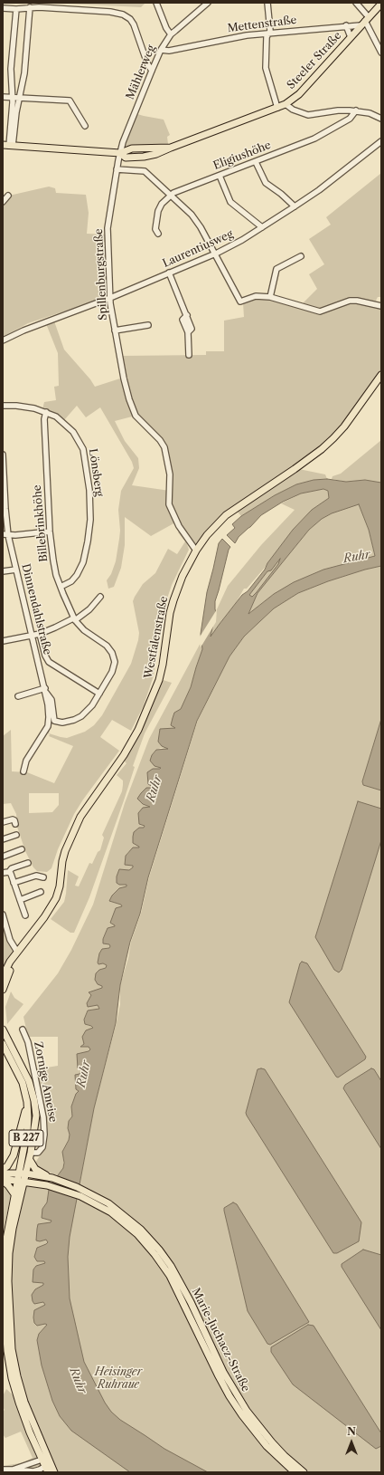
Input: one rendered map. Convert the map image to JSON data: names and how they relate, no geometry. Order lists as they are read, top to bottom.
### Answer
{
  "streets": {
    "main road": [
      "Steeler Straße",
      "Westfalenstraße",
      "B 227",
      "Marie-Juchacz-Straße"
    ],
    "street": [
      "Mettenstraße",
      "Mählerweg",
      "Eligiushöhe",
      "Laurentiusweg",
      "Spillenburgstraße",
      "Lönsberg",
      "Billebrinkhöhe",
      "Dinnendahlstraße",
      "Zornige Ameise"
    ]
  },
  "crossings": [
    ["Mettenstraße", "Steeler Straße"],
    ["Mettenstraße", "Mählerweg"],
    ["Steeler Straße", "Mählerweg"],
    ["Steeler Straße", "Spillenburgstraße"],
    ["Mählerweg", "Spillenburgstraße"],
    ["Laurentiusweg", "Spillenburgstraße"],
    ["Spillenburgstraße", "Westfalenstraße"],
    ["Lönsberg", "Billebrinkhöhe"],
    ["Billebrinkhöhe", "Dinnendahlstraße"],
    ["Zornige Ameise", "B 227"]
  ],
  "water": ["Ruhr"],
  "parks": ["Heisinger Ruhraue"],
  "north": "top"
}
